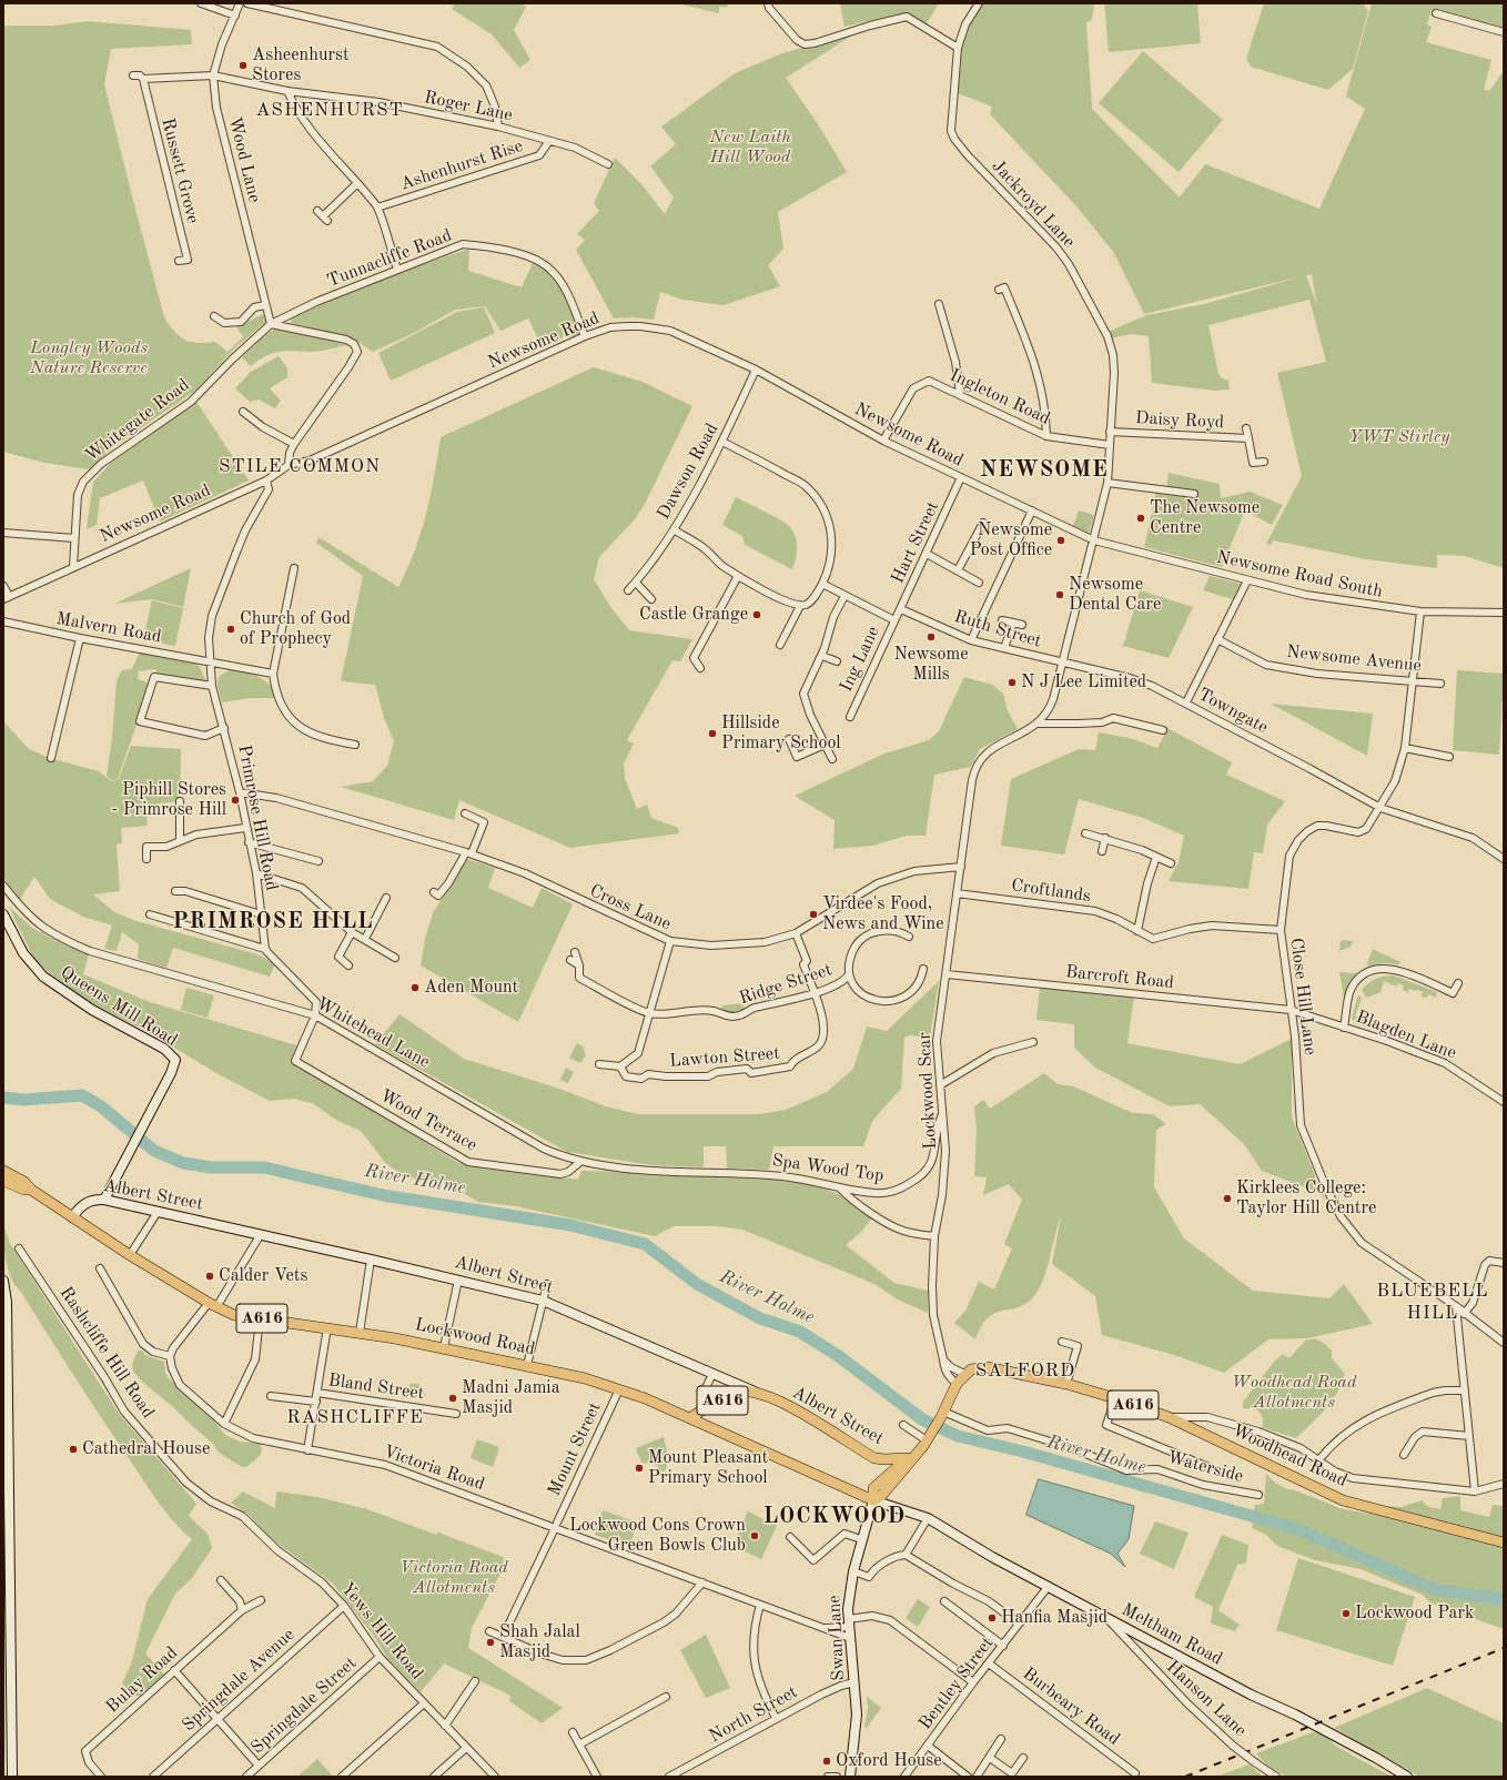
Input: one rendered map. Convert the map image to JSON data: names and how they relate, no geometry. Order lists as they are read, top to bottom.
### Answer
{
  "streets": {
    "main road": [
      "Albert Street",
      "A616",
      "Lockwood Road",
      "Woodhead Road"
    ],
    "street": [
      "Roger Lane",
      "Wood Lane",
      "Ashenhurst Rise",
      "Russett Grove",
      "Jackroyd Lane",
      "Tunnacliffe Road",
      "Newsome Road",
      "Ingleton Road",
      "Whitegate Road",
      "Daisy Royd",
      "Dawson Road",
      "Hart Street",
      "Newsome Road South",
      "Malvern Road",
      "Ruth Street",
      "Ing Lane",
      "Newsome Avenue",
      "Towngate",
      "Primrose Hill Road",
      "Croftlands",
      "Cross Lane",
      "Barcroft Road",
      "Ridge Street",
      "Close Hill Lane",
      "Queens Mill Road",
      "Whitehead Lane",
      "Blagden Lane",
      "Lawton Street",
      "Lockwood Scar",
      "Wood Terrace",
      "Spa Wood Top",
      "Rashcliffe Hill Road",
      "Bland Street",
      "Mount Street",
      "Waterside",
      "Victoria Road",
      "Yews Hill Road",
      "Meltham Road",
      "Swan Lane",
      "Bulay Road",
      "Springdale Avenue",
      "Bentley Street",
      "Hanson Lane",
      "Springdale Street",
      "Burbeary Road",
      "North Street"
    ]
  },
  "crossings": [
    ["Roger Lane", "Wood Lane"],
    ["Roger Lane", "Ashenhurst Rise"],
    ["Roger Lane", "Russett Grove"],
    ["Wood Lane", "Tunnacliffe Road"],
    ["Wood Lane", "Whitegate Road"],
    ["Jackroyd Lane", "Newsome Road"],
    ["Jackroyd Lane", "Ingleton Road"],
    ["Jackroyd Lane", "Daisy Royd"],
    ["Jackroyd Lane", "Newsome Road South"],
    ["Jackroyd Lane", "Ruth Street"],
    ["Jackroyd Lane", "Towngate"],
    ["Jackroyd Lane", "Lockwood Scar"],
    ["Tunnacliffe Road", "Newsome Road"],
    ["Tunnacliffe Road", "Whitegate Road"],
    ["Newsome Road", "Ingleton Road"],
    ["Newsome Road", "Whitegate Road"],
    ["Newsome Road", "Dawson Road"],
    ["Newsome Road", "Hart Street"],
    ["Newsome Road", "Newsome Road South"],
    ["Newsome Road", "Primrose Hill Road"],
    ["Hart Street", "Ruth Street"],
    ["Hart Street", "Ing Lane"],
    ["Newsome Road South", "Close Hill Lane"],
    ["Malvern Road", "Primrose Hill Road"],
    ["Ruth Street", "Towngate"],
    ["Ruth Street", "Lockwood Scar"],
    ["Newsome Avenue", "Close Hill Lane"],
    ["Towngate", "Close Hill Lane"],
    ["Towngate", "Lockwood Scar"],
    ["Primrose Hill Road", "Cross Lane"],
    ["Croftlands", "Close Hill Lane"],
    ["Croftlands", "Lockwood Scar"],
    ["Cross Lane", "Lawton Street"],
    ["Cross Lane", "Lockwood Scar"],
    ["Barcroft Road", "Close Hill Lane"],
    ["Barcroft Road", "Blagden Lane"],
    ["Barcroft Road", "Lockwood Scar"],
    ["Ridge Street", "Lawton Street"],
    ["Close Hill Lane", "Blagden Lane"],
    ["Queens Mill Road", "Albert Street"],
    ["Whitehead Lane", "Wood Terrace"],
    ["Whitehead Lane", "Spa Wood Top"],
    ["Lockwood Scar", "Spa Wood Top"],
    ["Albert Street", "A616"],
    ["Albert Street", "Lockwood Road"],
    ["A616", "Lockwood Road"],
    ["Lockwood Road", "Mount Street"],
    ["Lockwood Road", "Meltham Road"],
    ["Lockwood Road", "Swan Lane"],
    ["Rashcliffe Hill Road", "Yews Hill Road"],
    ["Mount Street", "Victoria Road"],
    ["Victoria Road", "Swan Lane"],
    ["Victoria Road", "Bentley Street"],
    ["Yews Hill Road", "Springdale Avenue"],
    ["Yews Hill Road", "Springdale Street"],
    ["Meltham Road", "Swan Lane"],
    ["Meltham Road", "Bentley Street"],
    ["Meltham Road", "Hanson Lane"],
    ["Swan Lane", "North Street"],
    ["Bentley Street", "Burbeary Road"]
  ],
  "districts": [
    "ASHENHURST",
    "STILE COMMON",
    "NEWSOME",
    "PRIMROSE HILL",
    "BLUEBELL HILL",
    "SALFORD",
    "RASHCLIFFE",
    "LOCKWOOD"
  ],
  "water": ["River Holme"],
  "parks": [
    "New Laith Hill Wood",
    "Longley Woods Nature Reserve",
    "YWT Stirley",
    "Woodhead Road Allotments",
    "Victoria Road Allotments"
  ],
  "places": [
    "Asheenhurst Stores",
    "The Newsome Centre",
    "Newsome Post Office",
    "Newsome Dental Care",
    "Castle Grange",
    "Church of God of Prophecy",
    "Newsome Mills",
    "N J Lee Limited",
    "Hillside Primary School",
    "Piphill Stores - Primrose Hill",
    "Virdee's Food, News and Wine",
    "Aden Mount",
    "Kirklees College: Taylor Hill Centre",
    "Calder Vets",
    "Madni Jamia Masjid",
    "Cathedral House",
    "Mount Pleasant Primary School",
    "Lockwood Cons Crown Green Bowls Club",
    "Lockwood Park",
    "Hanfia Masjid",
    "Shah Jalal Masjid",
    "Oxford House"
  ]
}
